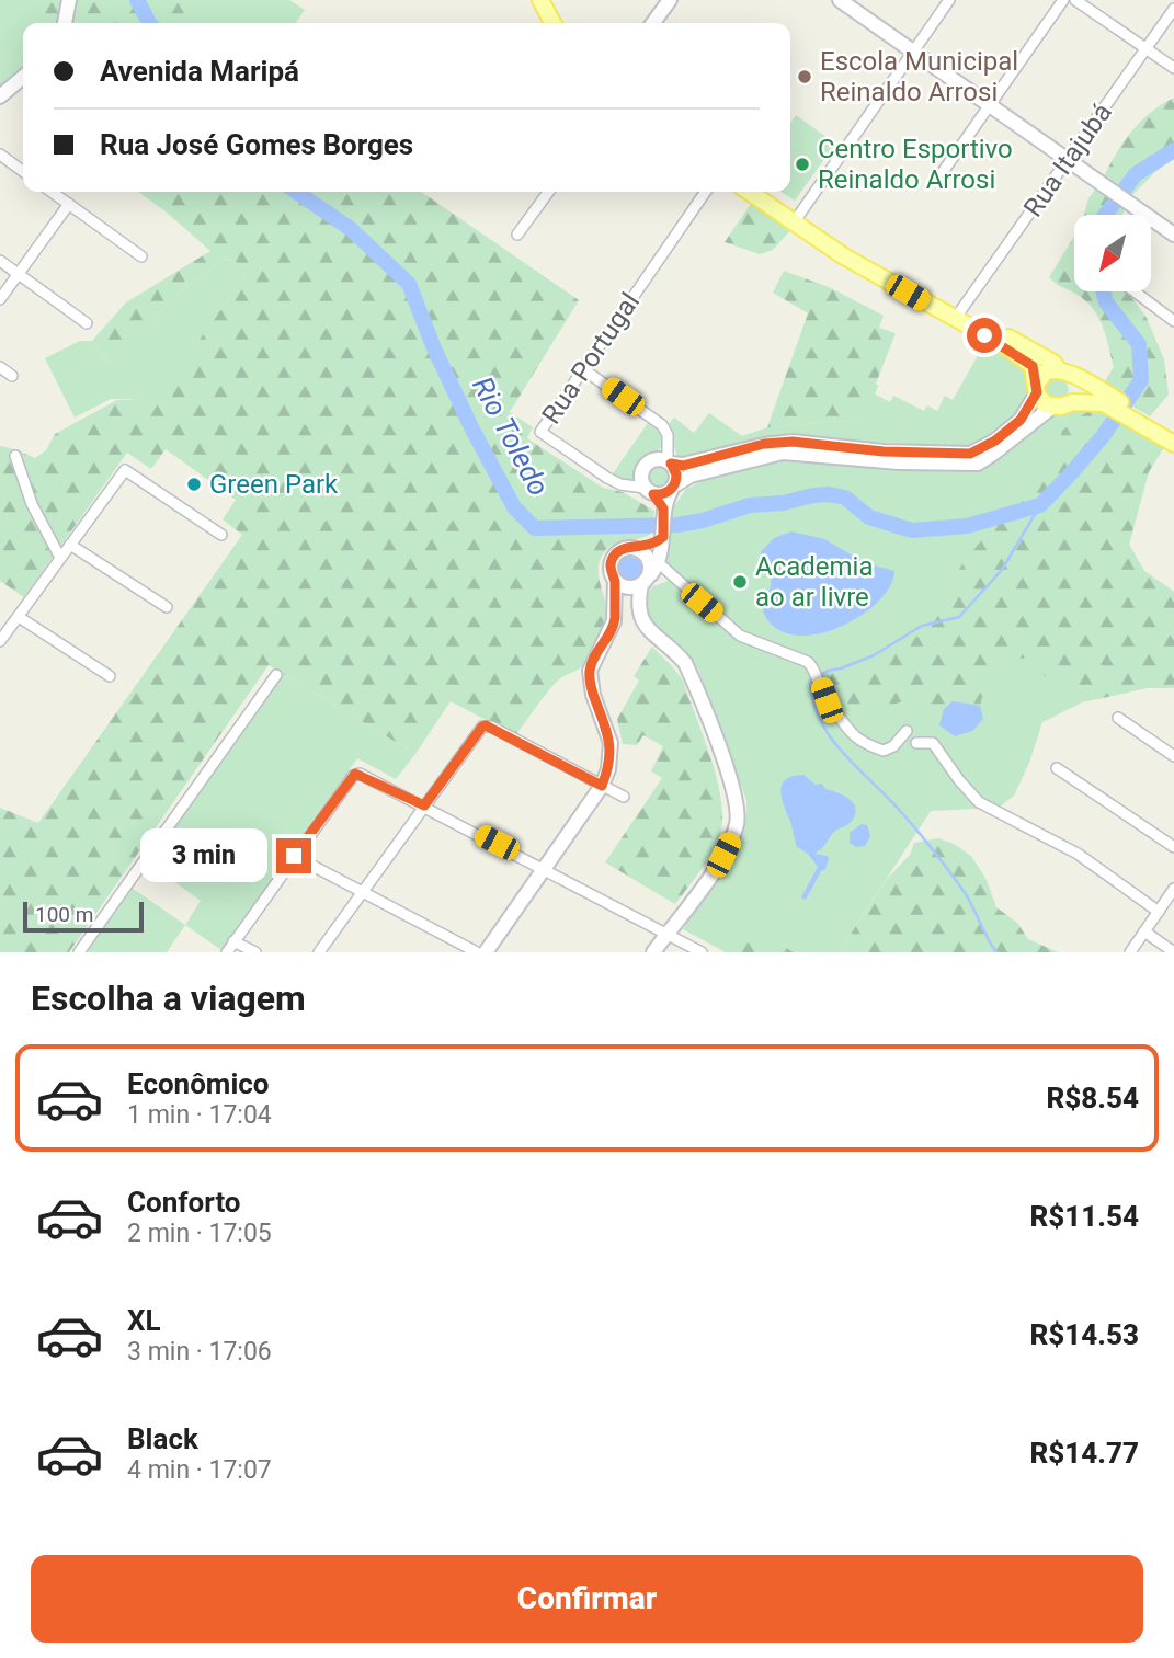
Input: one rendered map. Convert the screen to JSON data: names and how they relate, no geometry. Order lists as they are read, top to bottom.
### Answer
{
  "streets": {
    "street": ["Rua Itajubá", "Rua Portugal"]
  },
  "water": ["Rio Toledo"],
  "places": [
    "Escola Municipal Reinaldo Arrosi",
    "Centro Esportivo Reinaldo Arrosi",
    "Green Park",
    "Academia ao ar livre"
  ],
  "scale_bar": "100 m",
  "north": "bottom left",
  "page": {
    "banner": ["Avenida Maripá", "Rua José Gomes Borges"],
    "bubble": "3 min",
    "scale": "100 m",
    "heading": "Escolha a viagem",
    "list": [
      {
        "name": "Econômico",
        "note": "1 min · 17:04",
        "value": "R$8.54"
      },
      {
        "name": "Conforto",
        "note": "2 min · 17:05",
        "value": "R$11.54"
      },
      {
        "name": "XL",
        "note": "3 min · 17:06",
        "value": "R$14.53"
      },
      {
        "name": "Black",
        "note": "4 min · 17:07",
        "value": "R$14.77"
      }
    ],
    "buttons": "Confirmar"
  }
}
